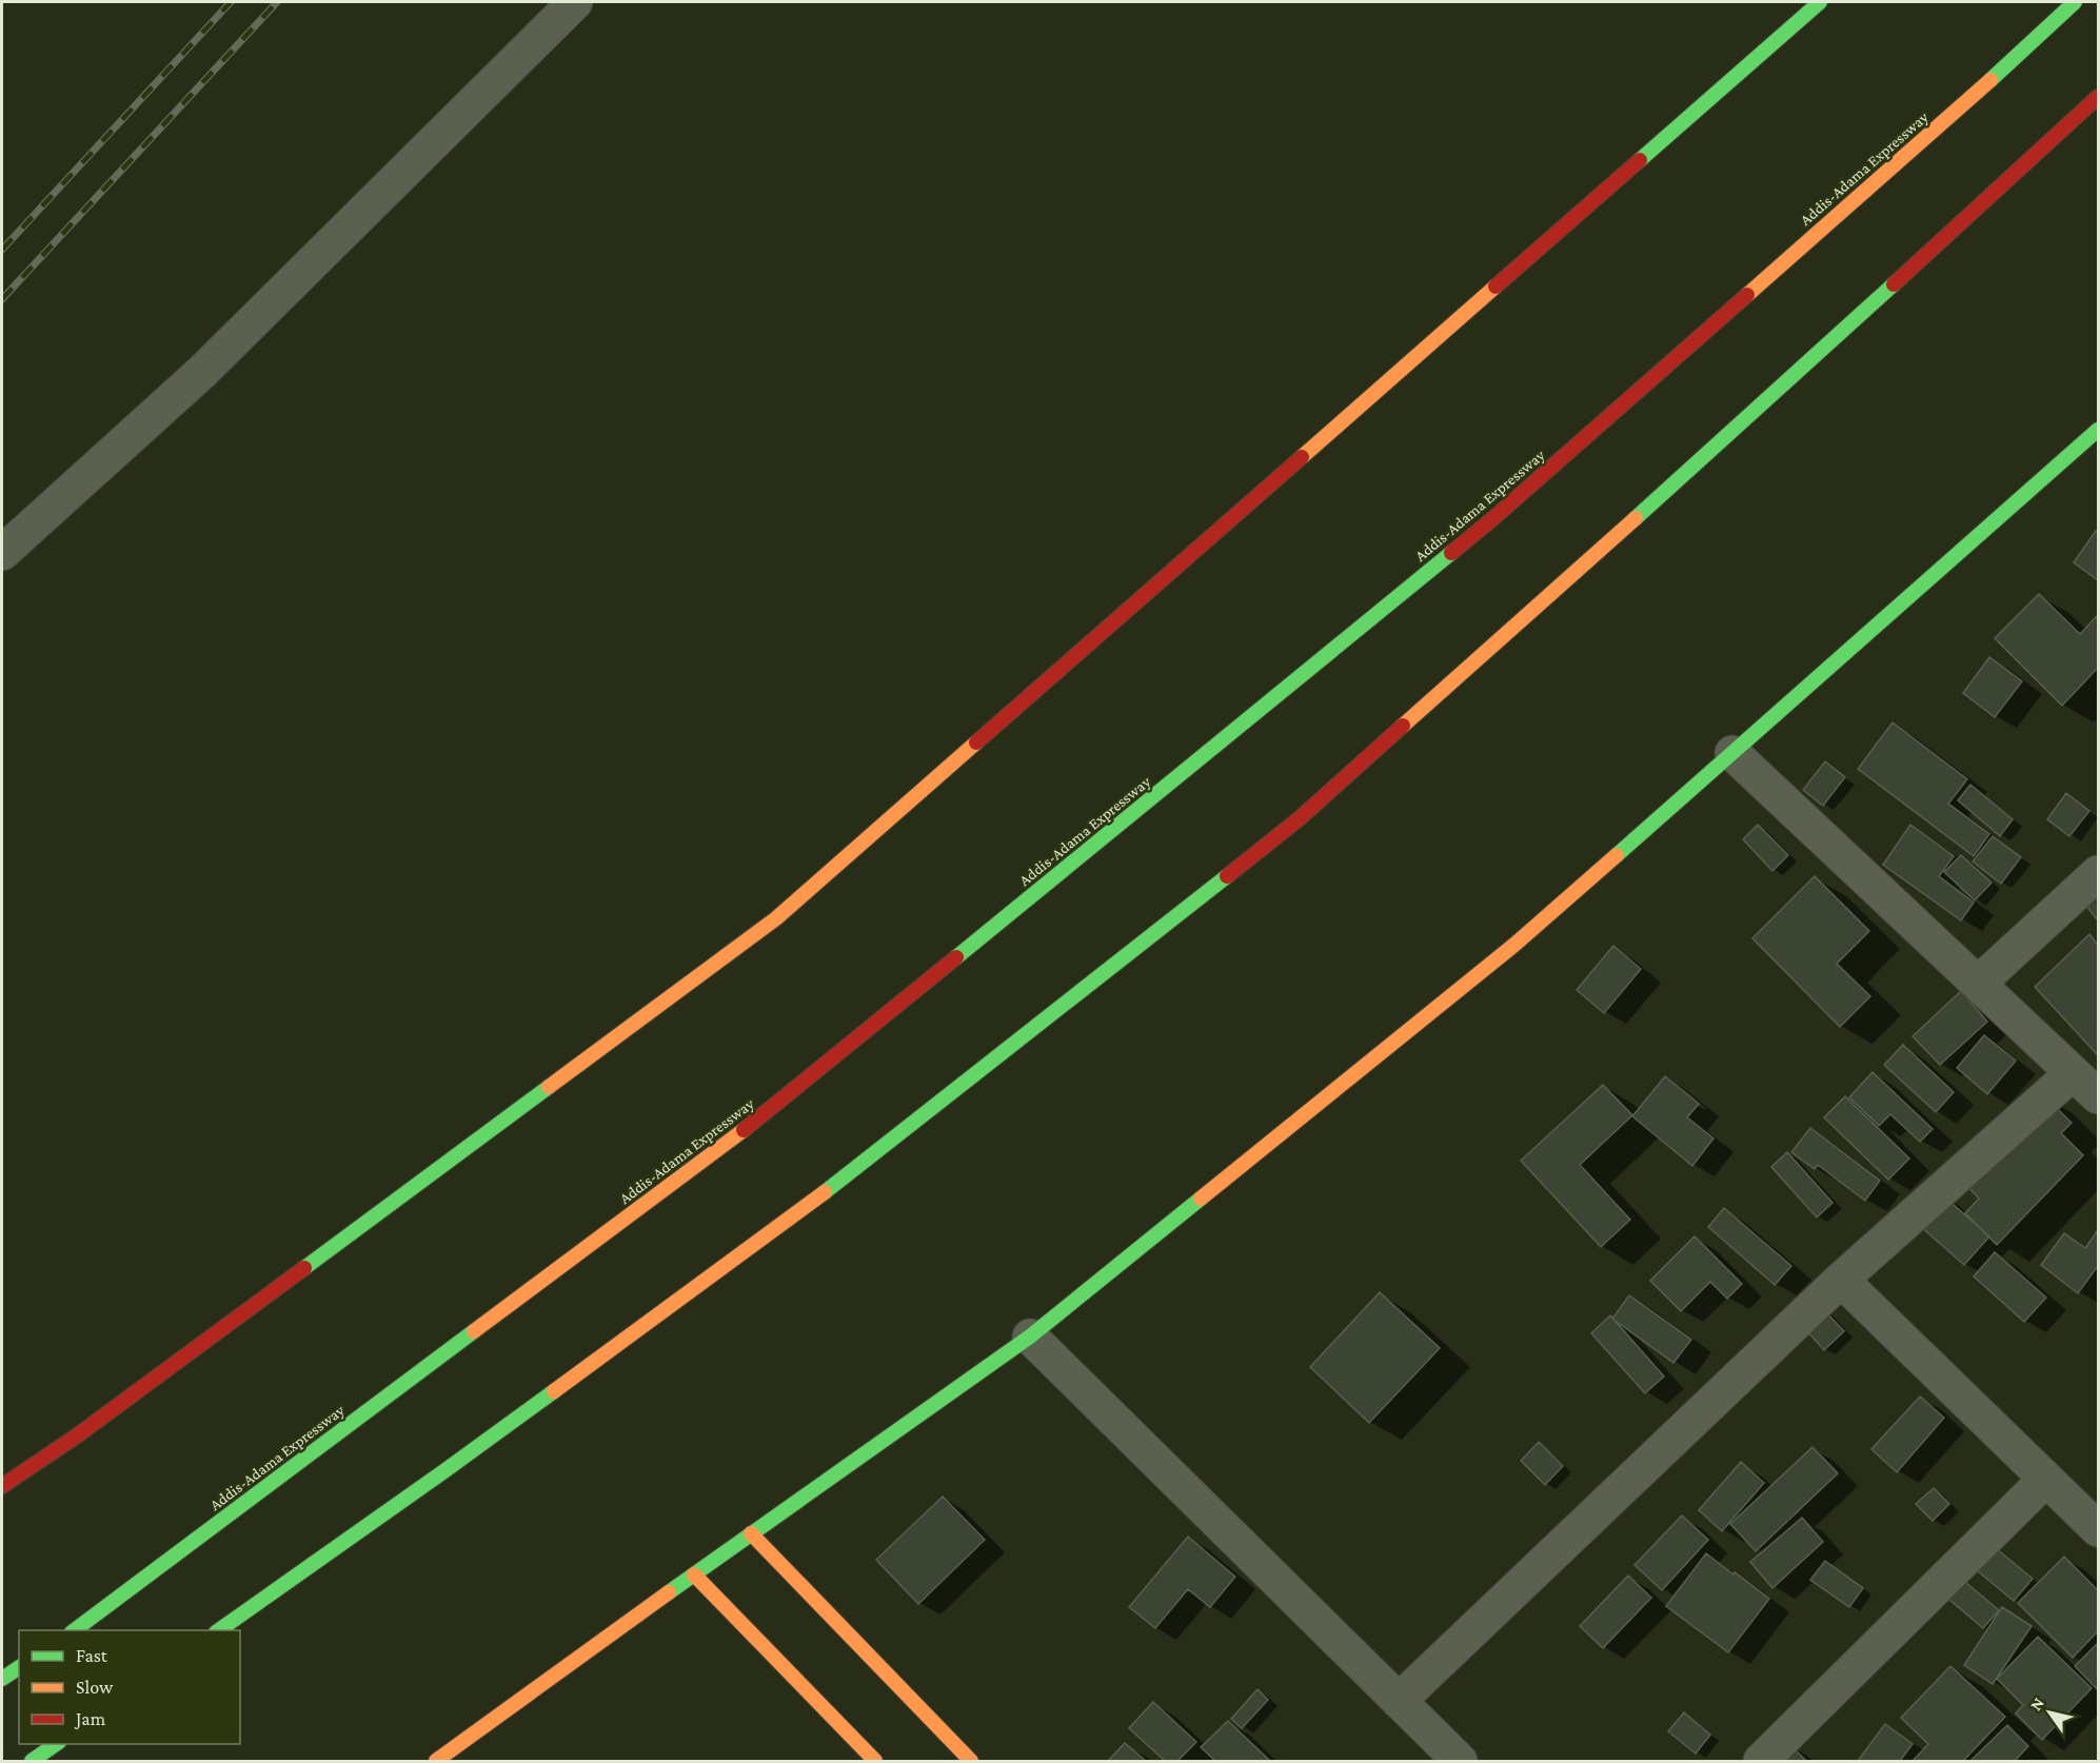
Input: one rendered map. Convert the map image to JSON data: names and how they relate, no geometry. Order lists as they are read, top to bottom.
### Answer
{
  "streets": {
    "main road": ["Addis-Adama Expressway"]
  },
  "legend": ["Fast", "Slow", "Jam"],
  "north": "top left"
}
